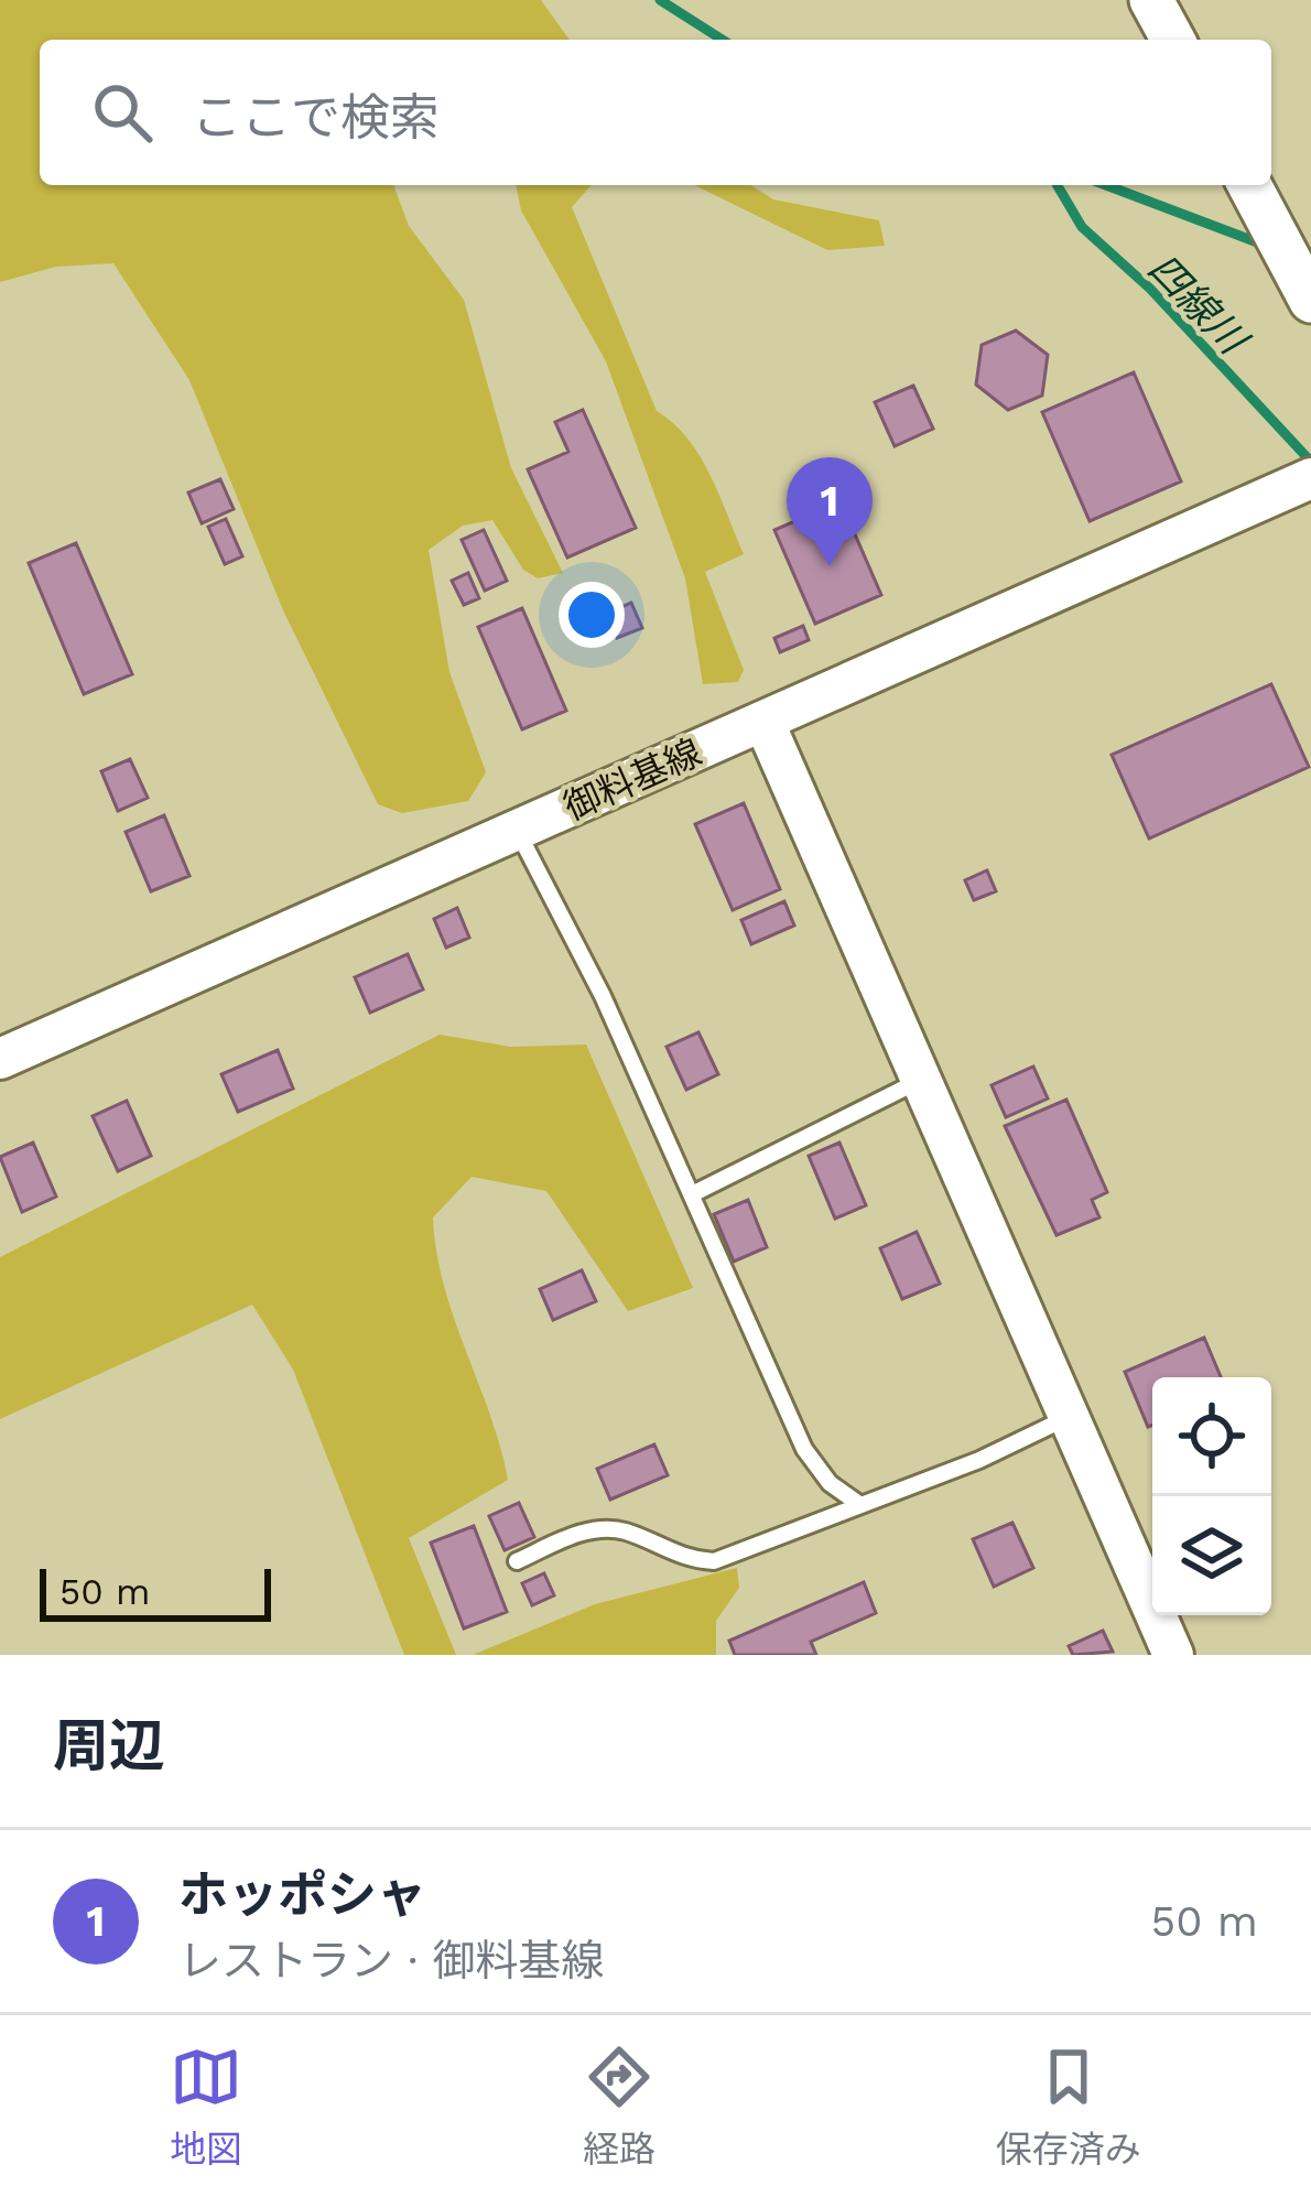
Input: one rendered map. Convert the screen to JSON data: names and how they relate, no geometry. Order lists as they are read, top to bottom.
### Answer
{
  "streets": {
    "street": ["御料基線"]
  },
  "water": ["四線川"],
  "scale_bar": "50 m",
  "page": {
    "search": "ここで検索",
    "pins": "1",
    "scale": "50 m",
    "heading": "周辺",
    "list": [
      {
        "mark": "1",
        "name": "ホッポシャ",
        "note": "レストラン · 御料基線",
        "value": "50 m"
      }
    ],
    "nav": ["地図", "経路", "保存済み"]
  }
}
